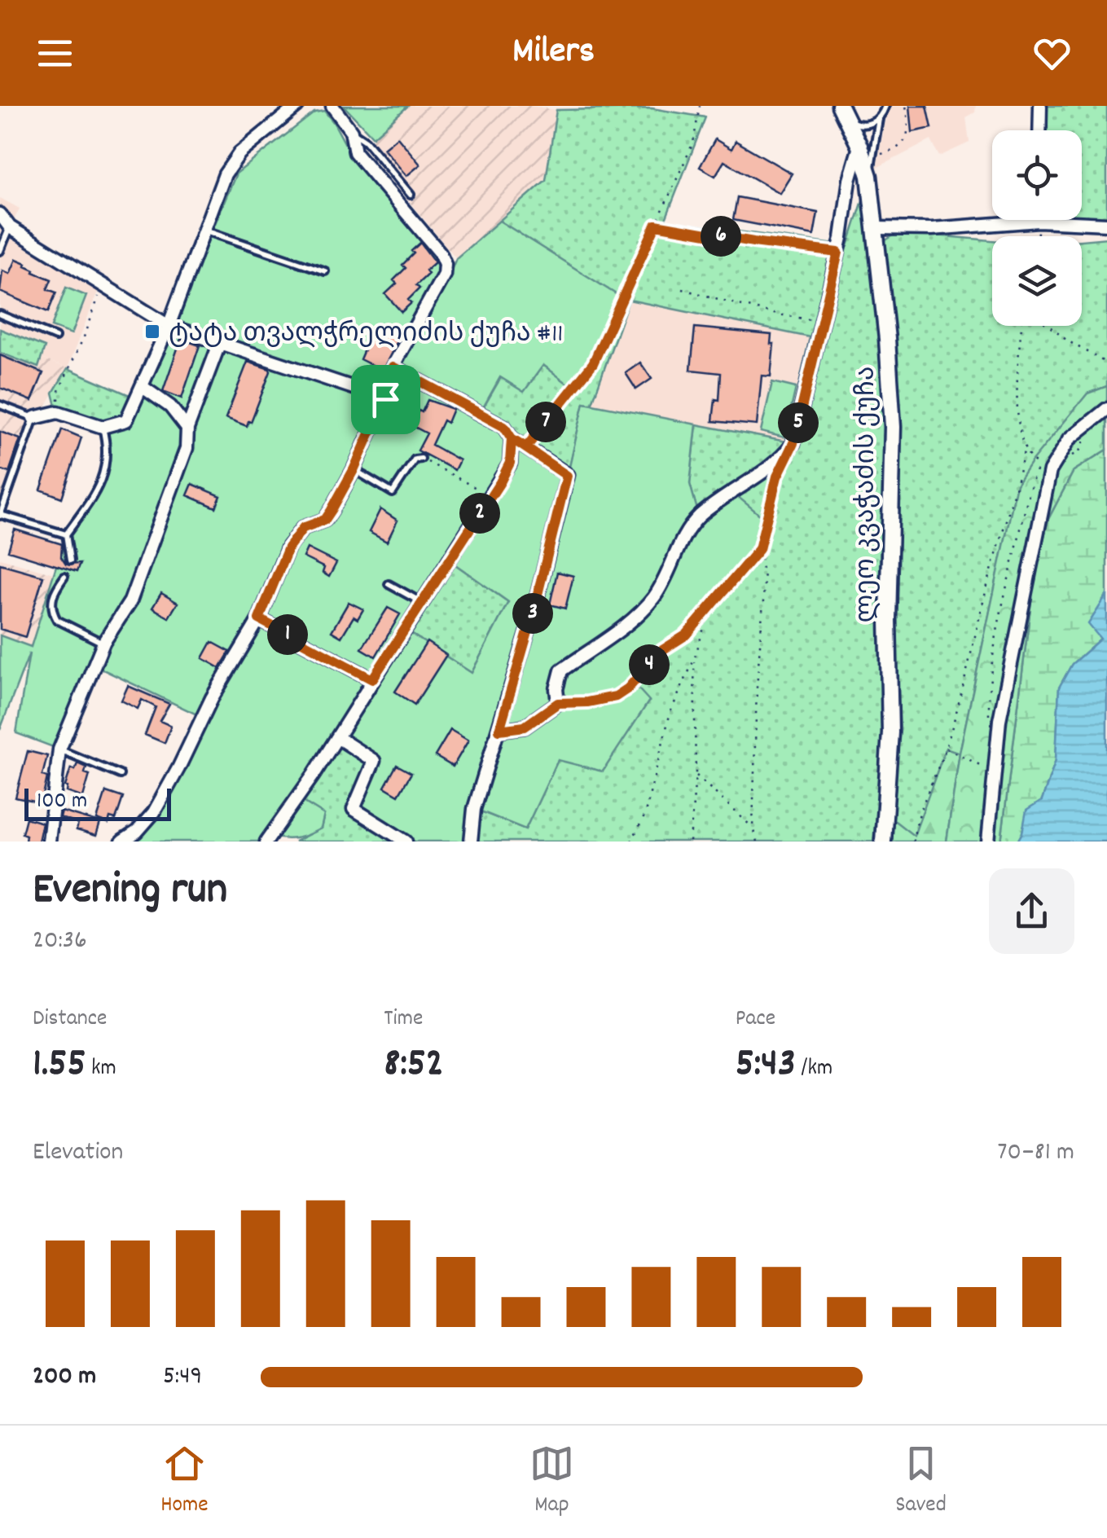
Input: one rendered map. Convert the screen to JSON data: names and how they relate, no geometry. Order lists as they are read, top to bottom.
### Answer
{
  "streets": {
    "main road": ["ლეო კვაჭაძის ქუჩა"]
  },
  "places": {
    "transit": ["ტატა თვალჭრელიძის ქუჩა #11"]
  },
  "scale_bar": "100 m",
  "page": {
    "header": "Milers",
    "pins": [
      "6",
      "7",
      "5",
      "2",
      "3",
      "1",
      "4"
    ],
    "scale": "100 m",
    "heading": ["Evening run", "20:36"],
    "stats": [
      ["Distance", "1.55 km"],
      ["Time", "8:52"],
      ["Pace", "5:43 /km"]
    ],
    "chart": ["Elevation", "70–81 m"],
    "list": [
      {
        "name": "200 m",
        "note": "5:49"
      }
    ],
    "tabs": ["Home", "Map", "Saved"]
  }
}
